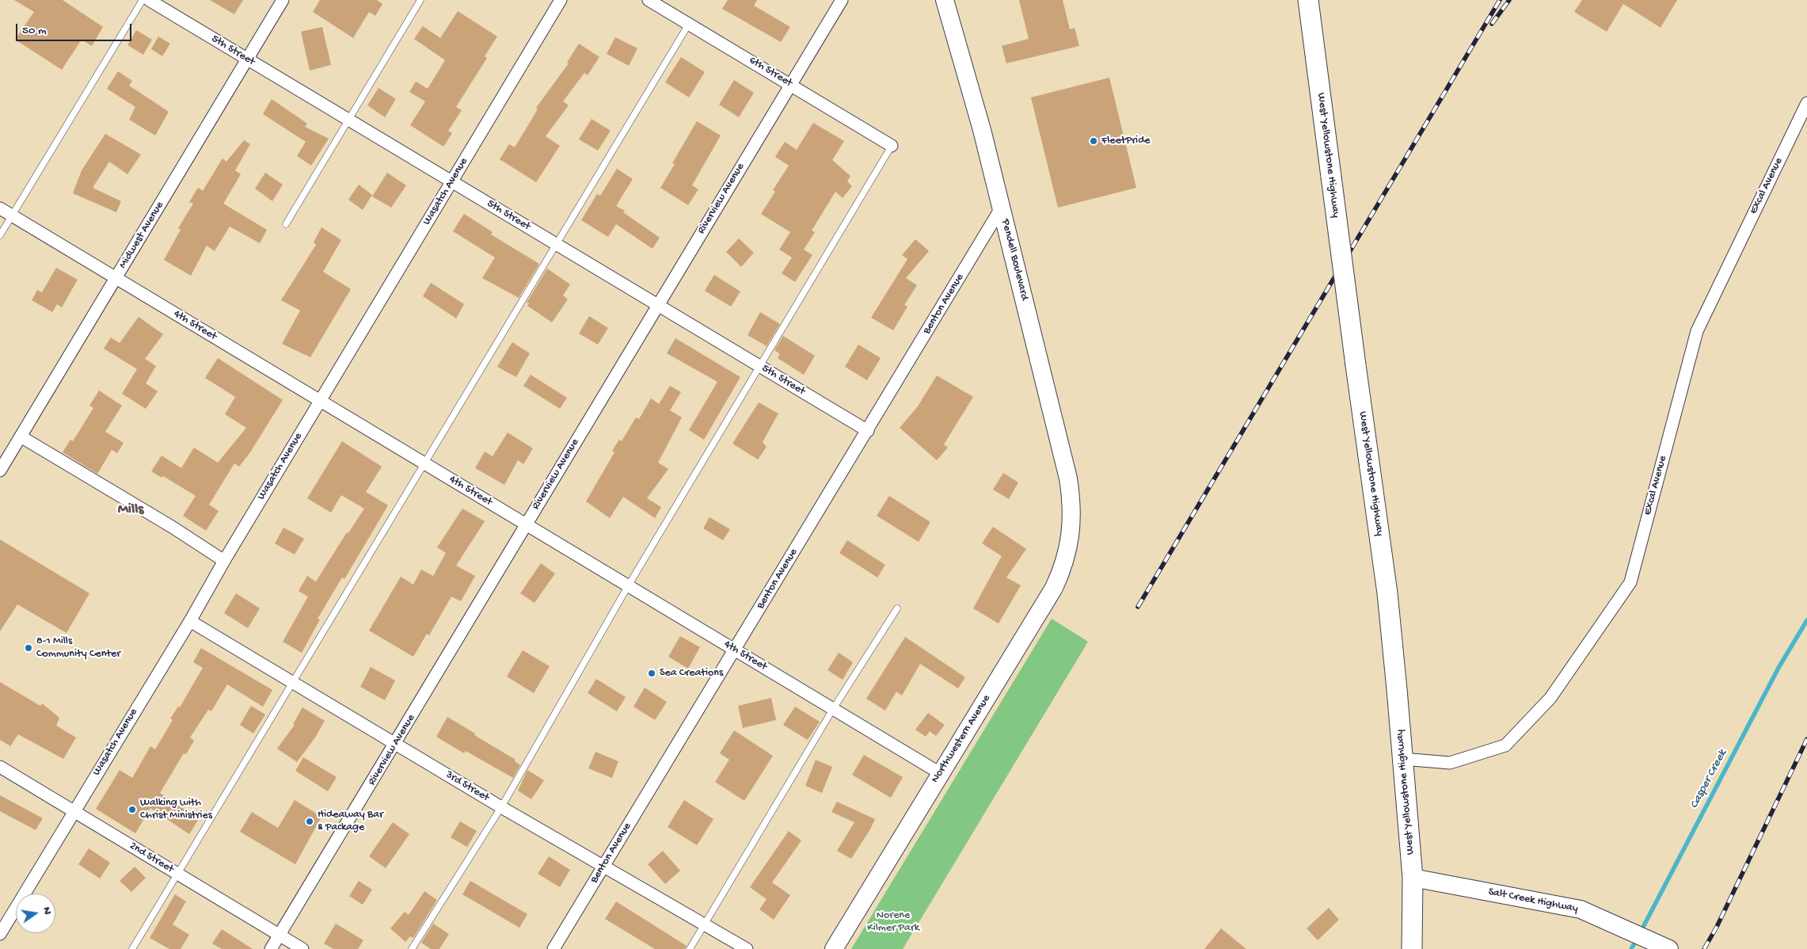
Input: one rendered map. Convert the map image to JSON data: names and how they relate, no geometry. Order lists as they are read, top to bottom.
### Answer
{
  "streets": {
    "main road": ["West Yellowstone Highway"],
    "street": [
      "5th Street",
      "6th Street",
      "Excal Avenue",
      "Wasatch Avenue",
      "Riverview Avenue",
      "Midwest Avenue",
      "Pendell Boulevard",
      "Benton Avenue",
      "4th Street",
      "Northwestern Avenue",
      "3rd Street",
      "2nd Street",
      "Salt Creek Highway"
    ]
  },
  "crossings": [
    ["5th Street", "Wasatch Avenue"],
    ["5th Street", "Riverview Avenue"],
    ["5th Street", "Midwest Avenue"],
    ["5th Street", "Benton Avenue"],
    ["6th Street", "Riverview Avenue"],
    ["West Yellowstone Highway", "Excal Avenue"],
    ["West Yellowstone Highway", "Salt Creek Highway"],
    ["Wasatch Avenue", "4th Street"],
    ["Wasatch Avenue", "3rd Street"],
    ["Wasatch Avenue", "2nd Street"],
    ["Riverview Avenue", "4th Street"],
    ["Riverview Avenue", "3rd Street"],
    ["Riverview Avenue", "2nd Street"],
    ["Midwest Avenue", "4th Street"],
    ["Pendell Boulevard", "Benton Avenue"],
    ["Pendell Boulevard", "Northwestern Avenue"],
    ["Benton Avenue", "4th Street"],
    ["Benton Avenue", "3rd Street"],
    ["4th Street", "Northwestern Avenue"]
  ],
  "districts": ["Mills"],
  "water": ["Casper Creek"],
  "parks": ["Norene Kilmer Park"],
  "places": [
    "FleetPride",
    "8-1 Mills Community Center",
    "Sea Creations",
    "Walking with Christ Ministries",
    "Hideaway Bar & Package"
  ],
  "scale_bar": "50 m",
  "north": "right"
}
